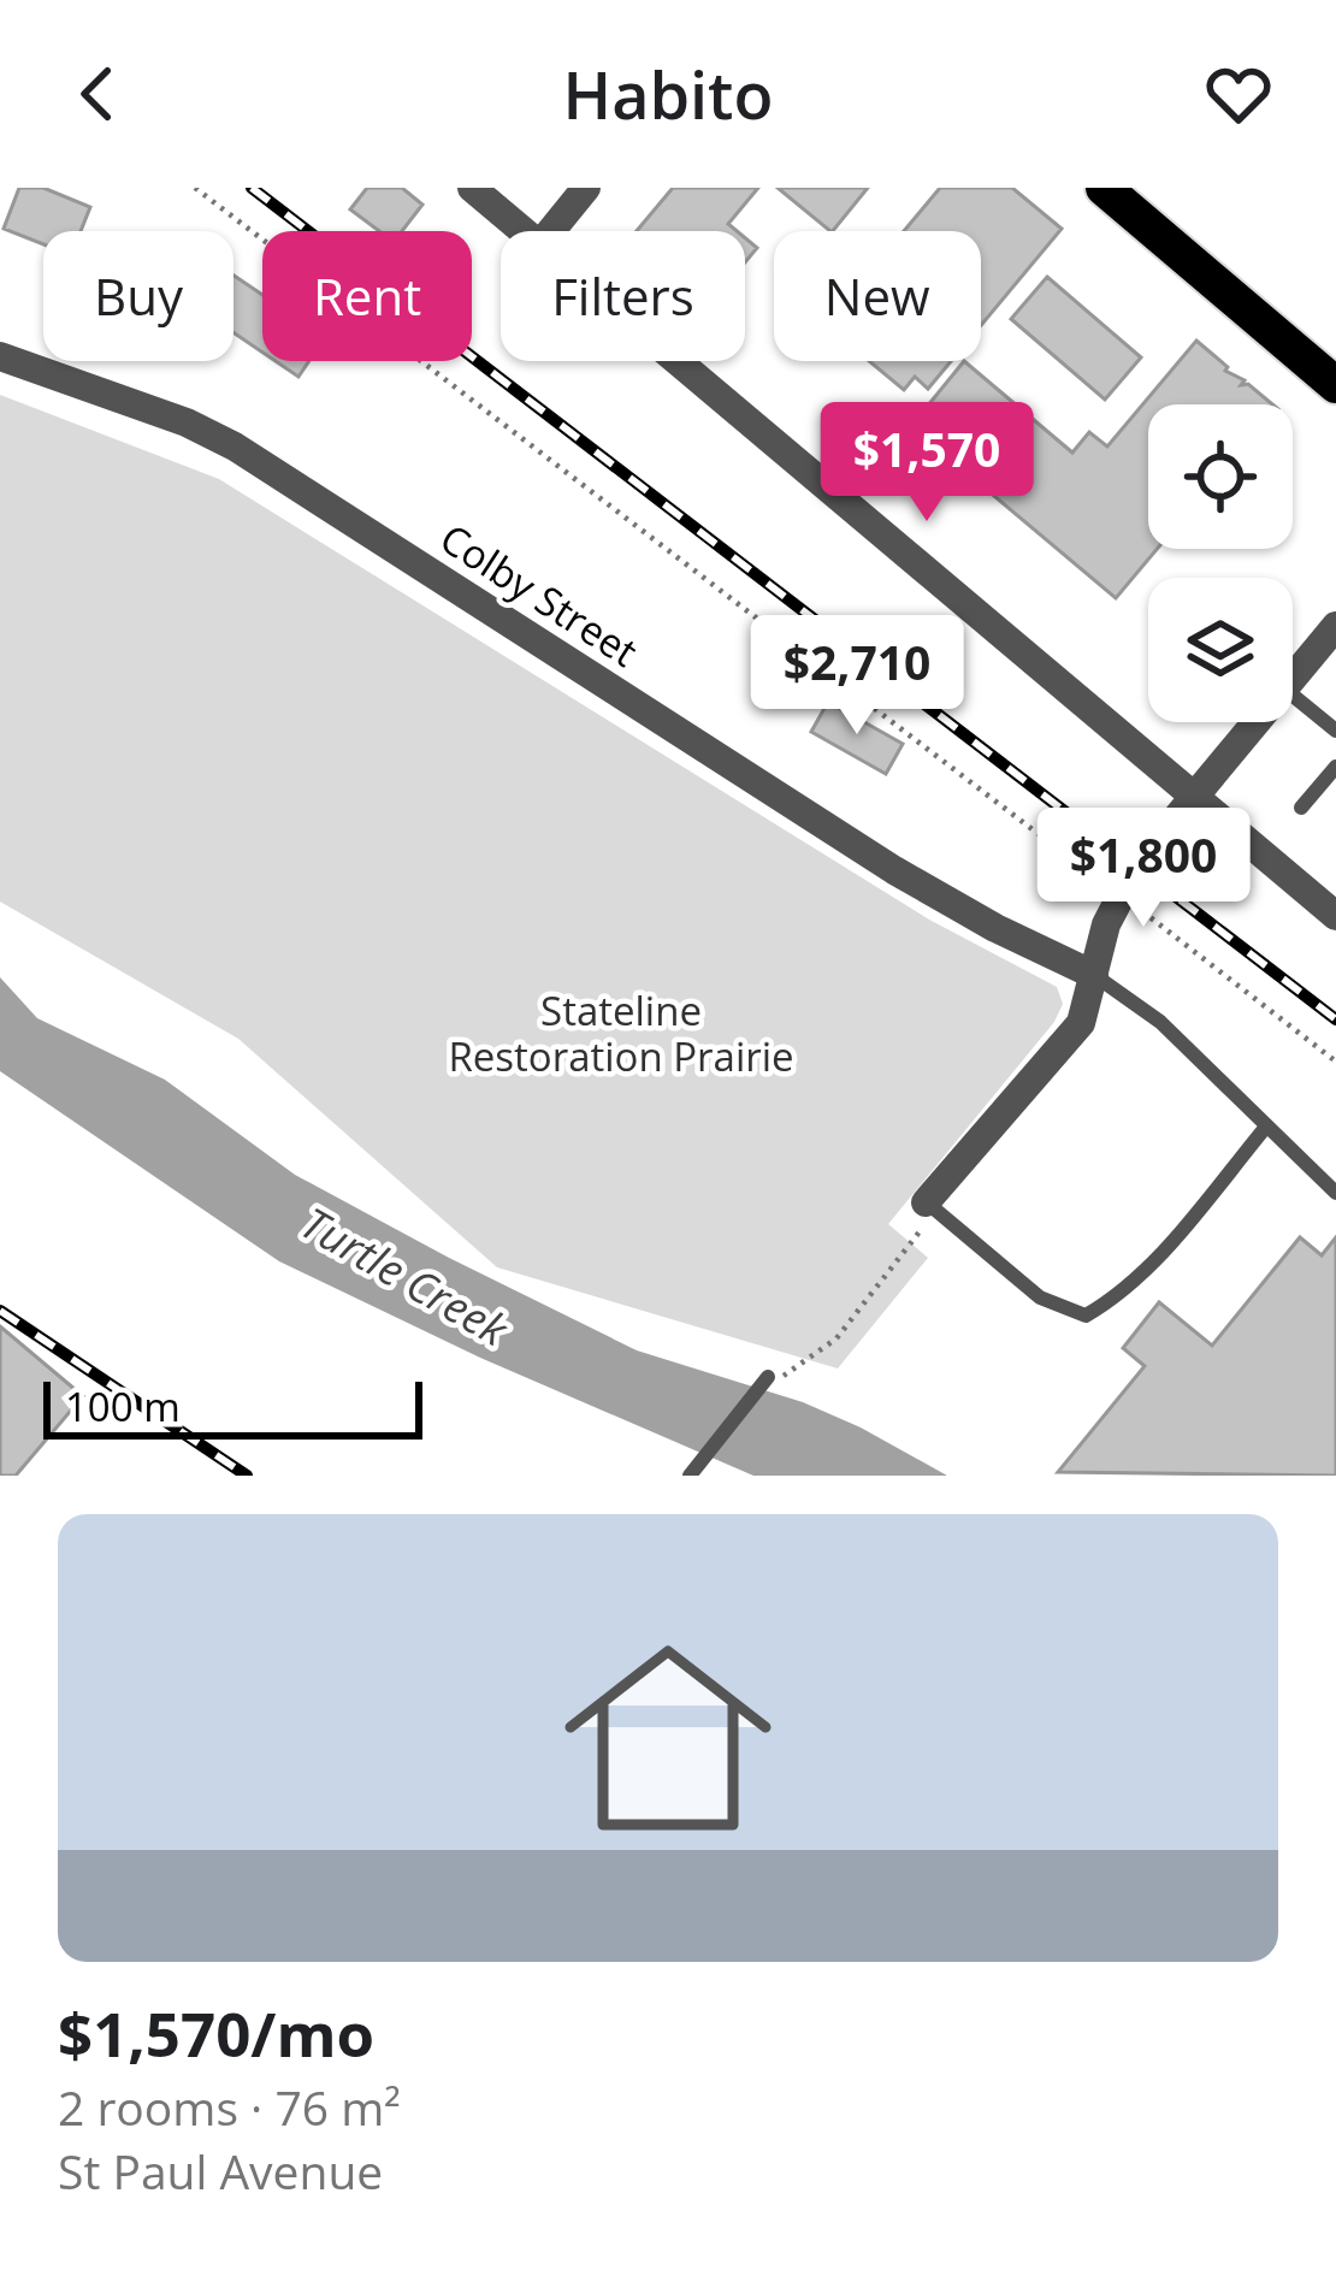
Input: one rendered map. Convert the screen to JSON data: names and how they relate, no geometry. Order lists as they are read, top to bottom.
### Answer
{
  "streets": {
    "street": ["Colby Street"]
  },
  "water": ["Turtle Creek"],
  "parks": ["Stateline Restoration Prairie"],
  "scale_bar": "100 m",
  "page": {
    "header": "Habito",
    "chip": [
      "Buy",
      "Rent",
      "Filters",
      "New"
    ],
    "price": ["$1,570", "$2,710", "$1,800"],
    "scale": "100 m",
    "list": [
      {
        "name": "$1,570/mo",
        "note": "2 rooms · 76 m² · St Paul Avenue"
      }
    ]
  }
}
